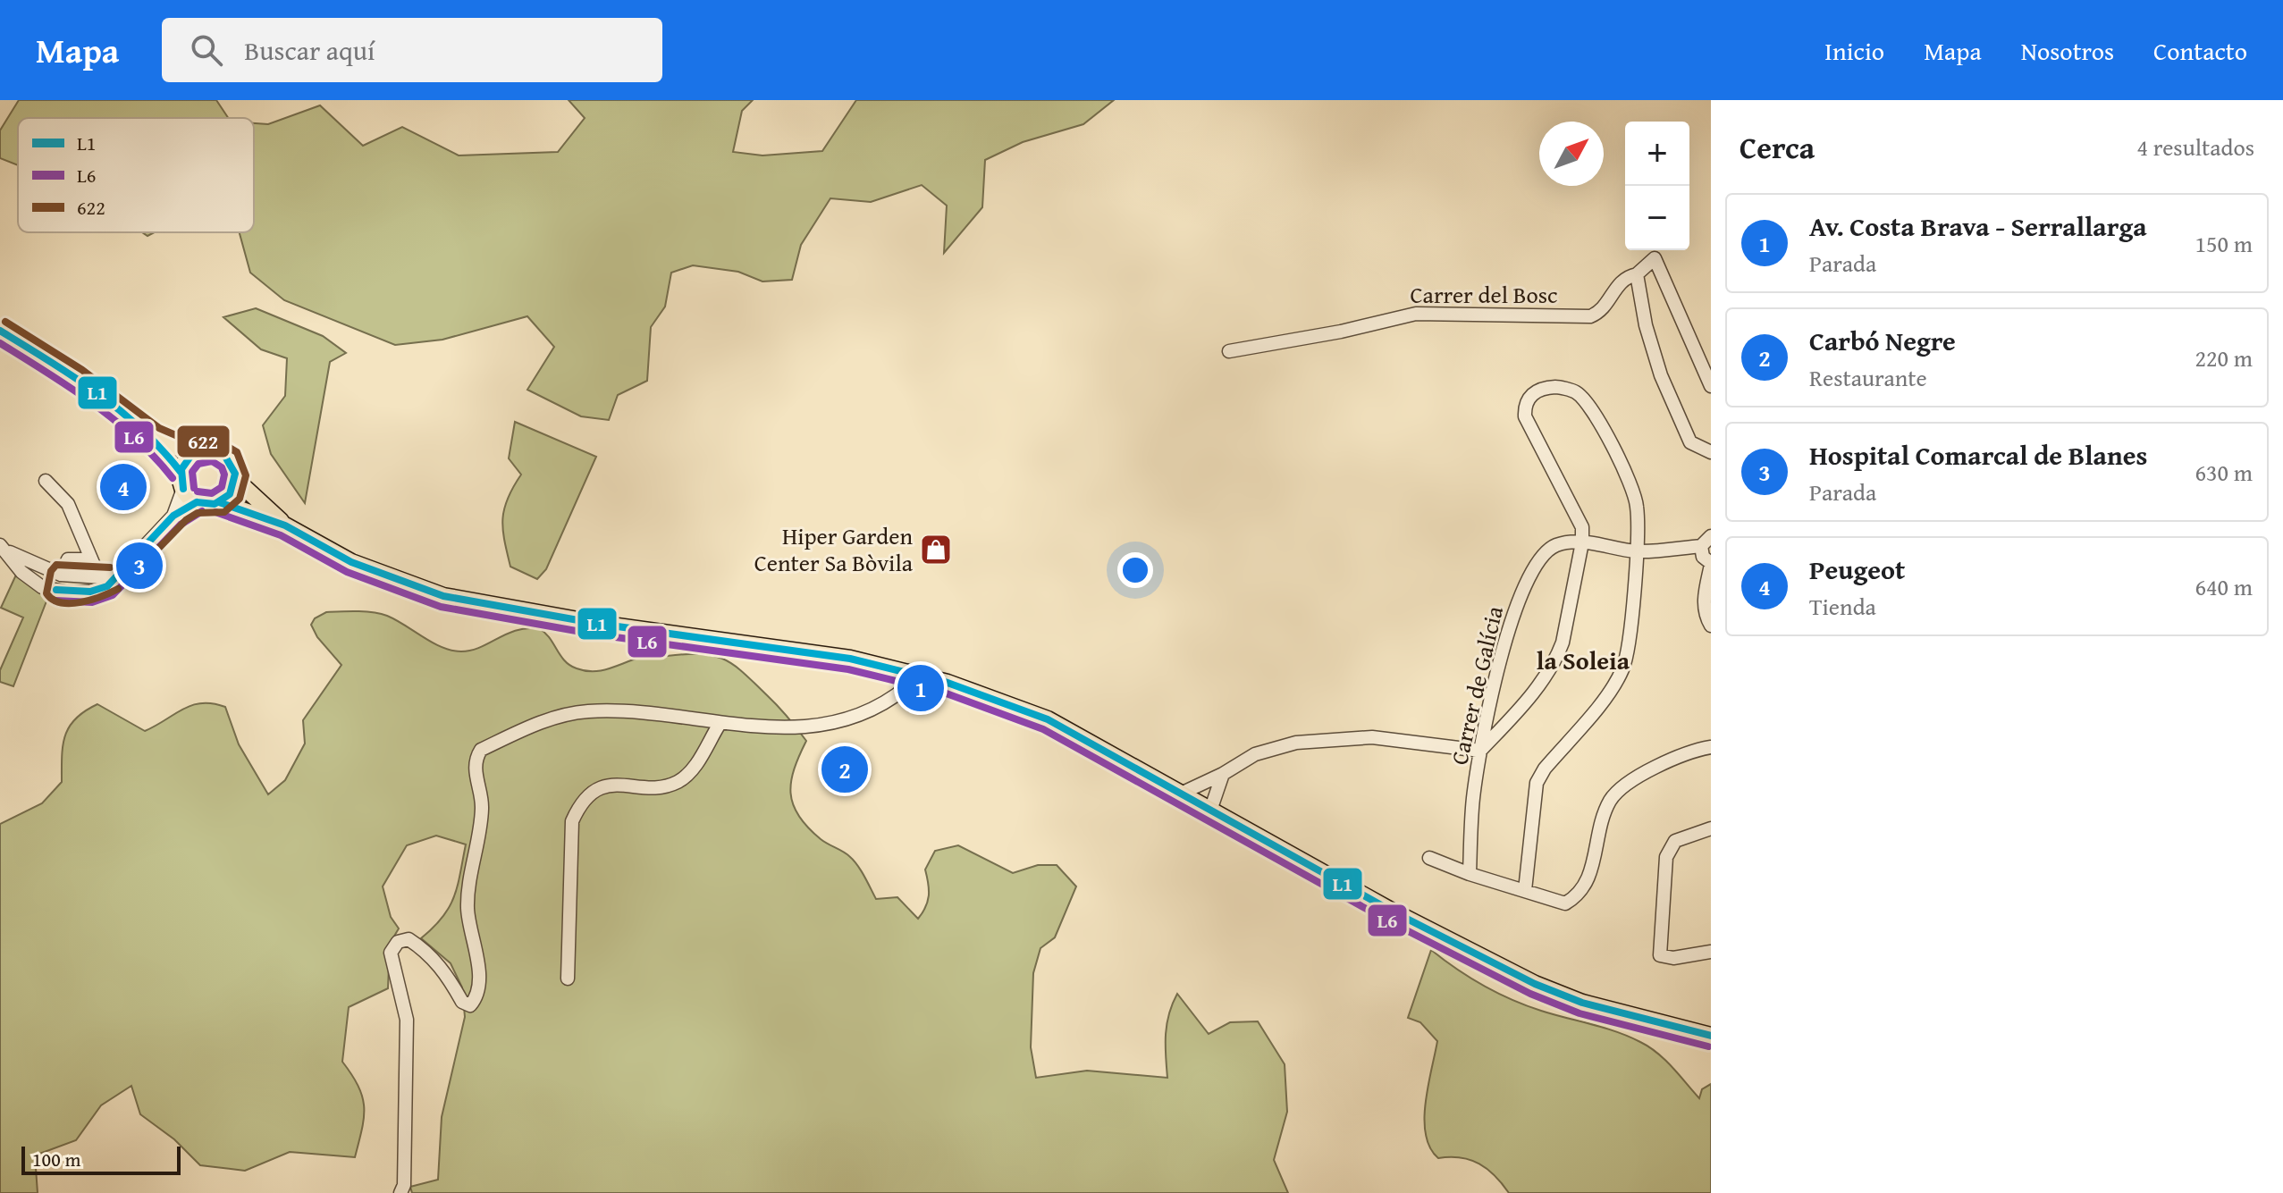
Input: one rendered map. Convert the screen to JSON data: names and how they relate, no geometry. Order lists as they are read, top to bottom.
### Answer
{
  "streets": {
    "street": ["Carrer del Bosc", "Carrer de Galícia"]
  },
  "districts": ["la Soleia"],
  "places": {
    "shop": ["Hiper Garden Center Sa Bòvila"]
  },
  "lines": ["transit line 622", "transit line L1", "transit line L6"],
  "legend": ["L1", "L6", "622"],
  "scale_bar": "100 m",
  "north": "top right",
  "page": {
    "header": "Mapa",
    "search": "Buscar aquí",
    "nav": [
      "Inicio",
      "Mapa",
      "Nosotros",
      "Contacto"
    ],
    "heading": ["Cerca", "4 resultados"],
    "map_buttons": ["+", "−"],
    "list": [
      {
        "mark": "1",
        "name": "Av. Costa Brava - Serrallarga",
        "note": "Parada",
        "value": "150 m"
      },
      {
        "mark": "2",
        "name": "Carbó Negre",
        "note": "Restaurante",
        "value": "220 m"
      },
      {
        "mark": "3",
        "name": "Hospital Comarcal de Blanes",
        "note": "Parada",
        "value": "630 m"
      },
      {
        "mark": "4",
        "name": "Peugeot",
        "note": "Tienda",
        "value": "640 m"
      }
    ],
    "pins": [
      "4",
      "3",
      "1",
      "2"
    ],
    "scale": "100 m"
  }
}
